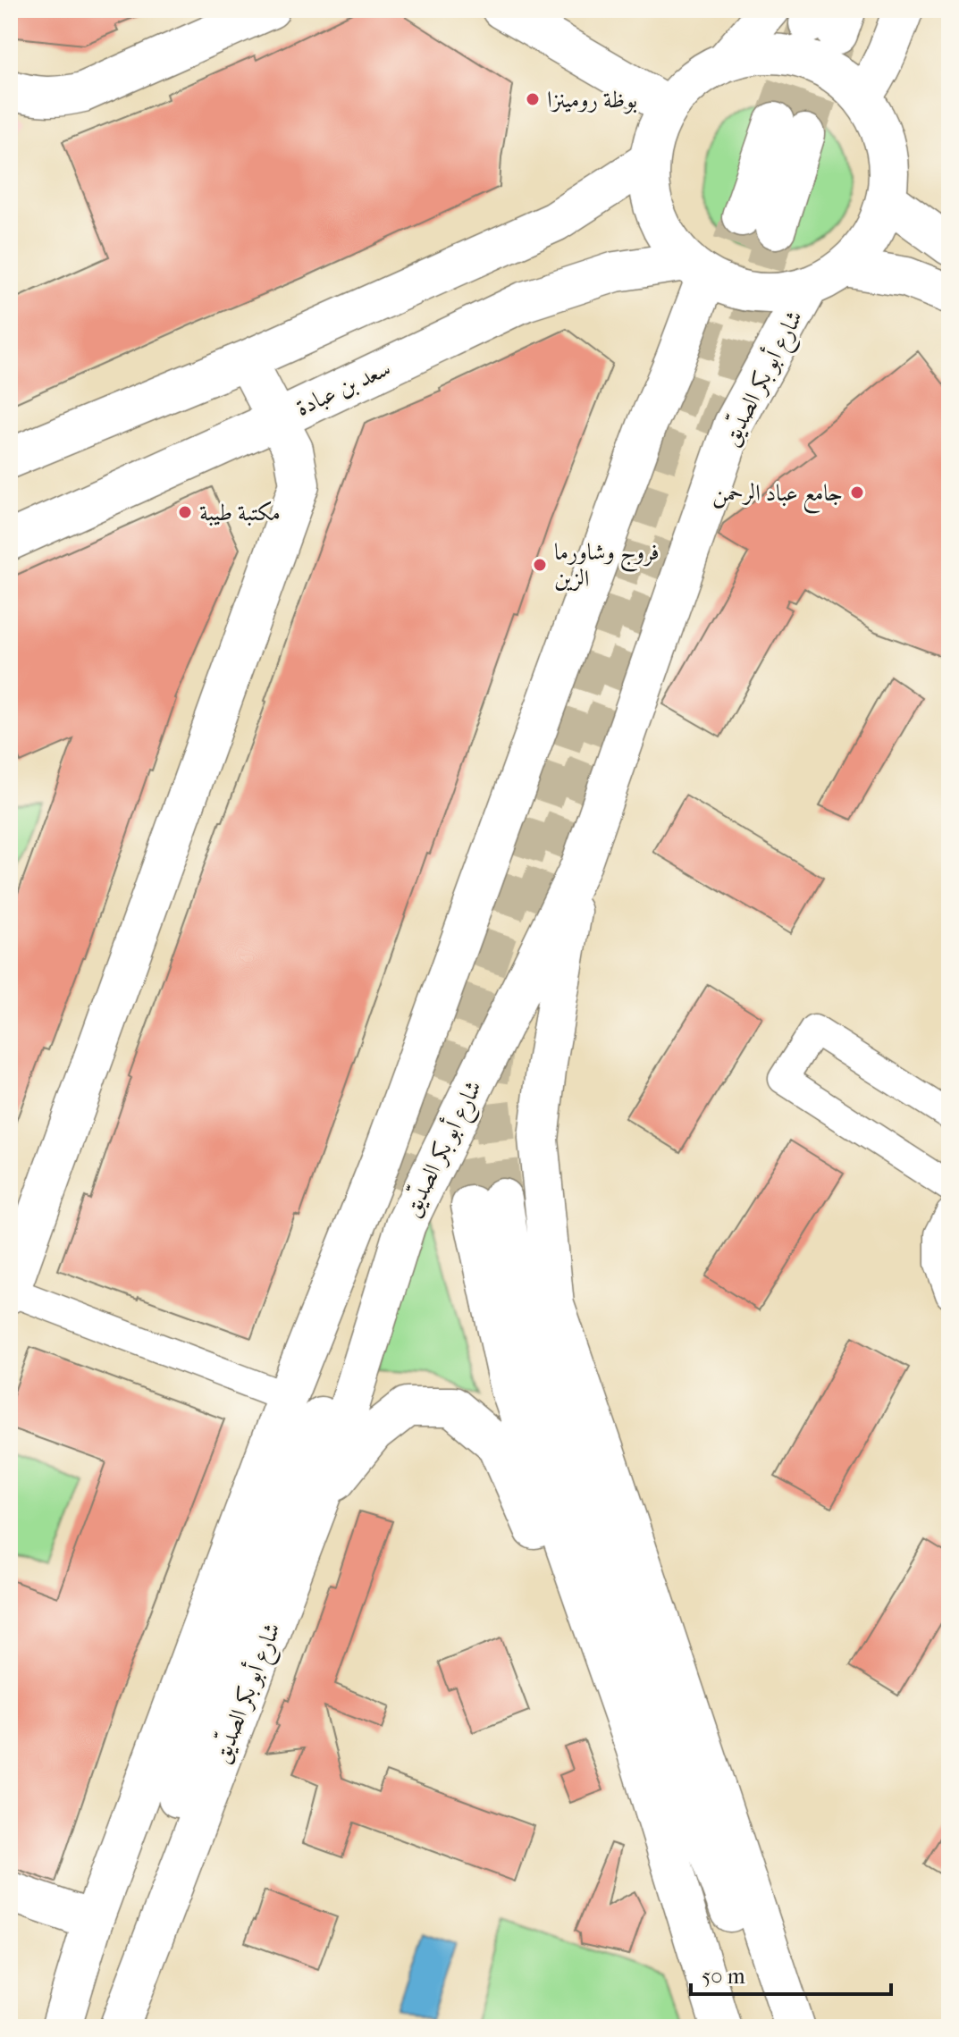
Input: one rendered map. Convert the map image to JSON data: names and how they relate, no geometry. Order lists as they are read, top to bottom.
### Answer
{
  "streets": {
    "main road": ["شارع أبو بكر الصدّيق", "سعد بن عبادة"]
  },
  "crossings": [
    ["شارع أبو بكر الصدّيق", "سعد بن عبادة"]
  ],
  "places": [
    "بوظة رومينزا",
    "جامع عباد الرحمن",
    "مكتبة طيبة",
    "فروج وشاورما الزين"
  ],
  "scale_bar": "50 m"
}
